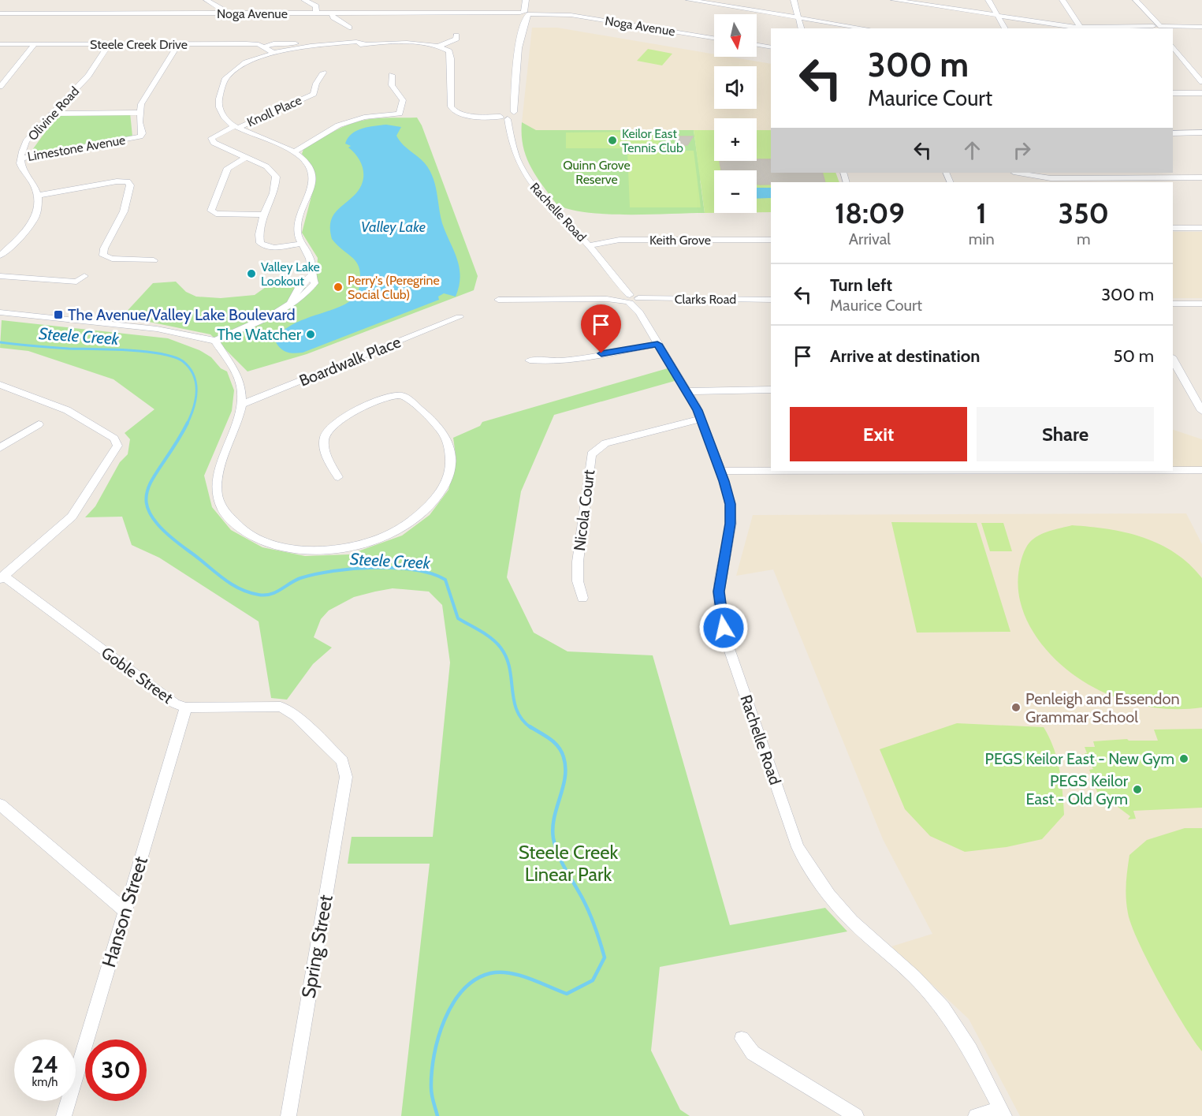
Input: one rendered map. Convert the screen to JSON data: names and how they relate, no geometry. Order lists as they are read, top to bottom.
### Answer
{
  "streets": {
    "street": [
      "Noga Avenue",
      "Steele Creek Drive",
      "Knoll Place",
      "Olivine Road",
      "Limestone Avenue",
      "Rachelle Road",
      "Keith Grove",
      "Clarks Road",
      "Boardwalk Place",
      "Nicola Court",
      "Goble Street",
      "Hanson Street",
      "Spring Street"
    ]
  },
  "crossings": [
    ["Steele Creek Drive", "Olivine Road"],
    ["Steele Creek Drive", "Limestone Avenue"],
    ["Olivine Road", "Limestone Avenue"],
    ["Rachelle Road", "Keith Grove"],
    ["Rachelle Road", "Clarks Road"],
    ["Rachelle Road", "Nicola Court"],
    ["Goble Street", "Hanson Street"],
    ["Goble Street", "Spring Street"]
  ],
  "water": ["Valley Lake", "Steele Creek"],
  "parks": ["Quinn Grove Reserve", "Steele Creek Linear Park"],
  "places": {
    "other": [
      "Keilor East Tennis Club",
      "Valley Lake Lookout",
      "Perry's (Peregrine Social Club)",
      "The Watcher",
      "Penleigh and Essendon Grammar School",
      "PEGS Keilor East - New Gym",
      "PEGS Keilor East - Old Gym"
    ],
    "transit": ["The Avenue/Valley Lake Boulevard"]
  },
  "north": "bottom",
  "page": {
    "map_buttons": ["+", "−"],
    "turn": ["300 m", "Maurice Court"],
    "eta": [
      "18:09",
      "Arrival",
      "1",
      "min",
      "350",
      "m"
    ],
    "list": [
      {
        "name": "Turn left",
        "note": "Maurice Court",
        "value": "300 m"
      },
      {
        "name": "Arrive at destination",
        "value": "50 m"
      }
    ],
    "buttons": ["Exit", "Share"],
    "speed": "24 km/h",
    "limit": "30"
  }
}
